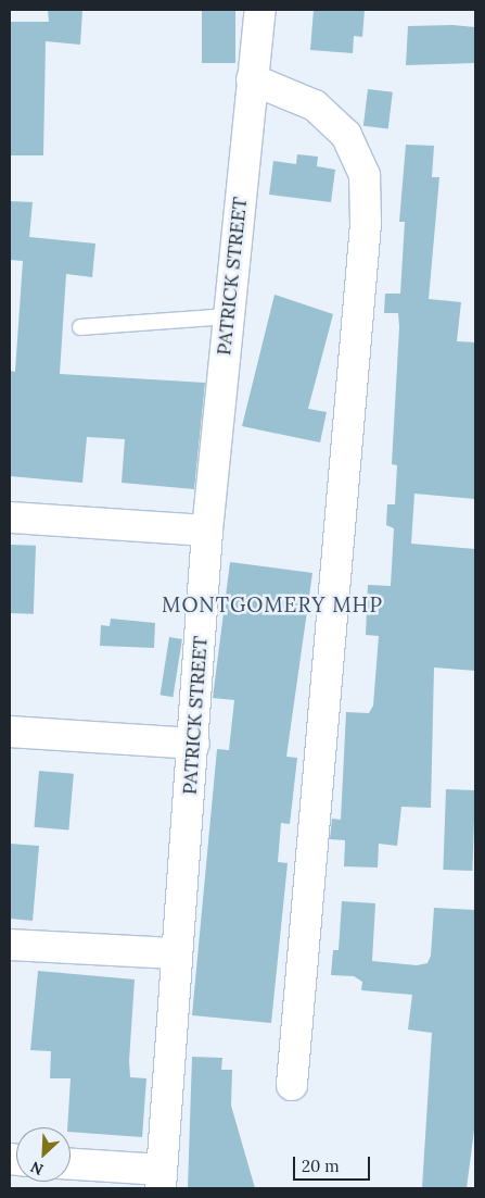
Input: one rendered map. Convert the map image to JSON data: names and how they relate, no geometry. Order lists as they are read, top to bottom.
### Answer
{
  "streets": {
    "street": ["PATRICK STREET"]
  },
  "districts": ["MONTGOMERY MHP"],
  "scale_bar": "20 m",
  "north": "bottom left"
}
